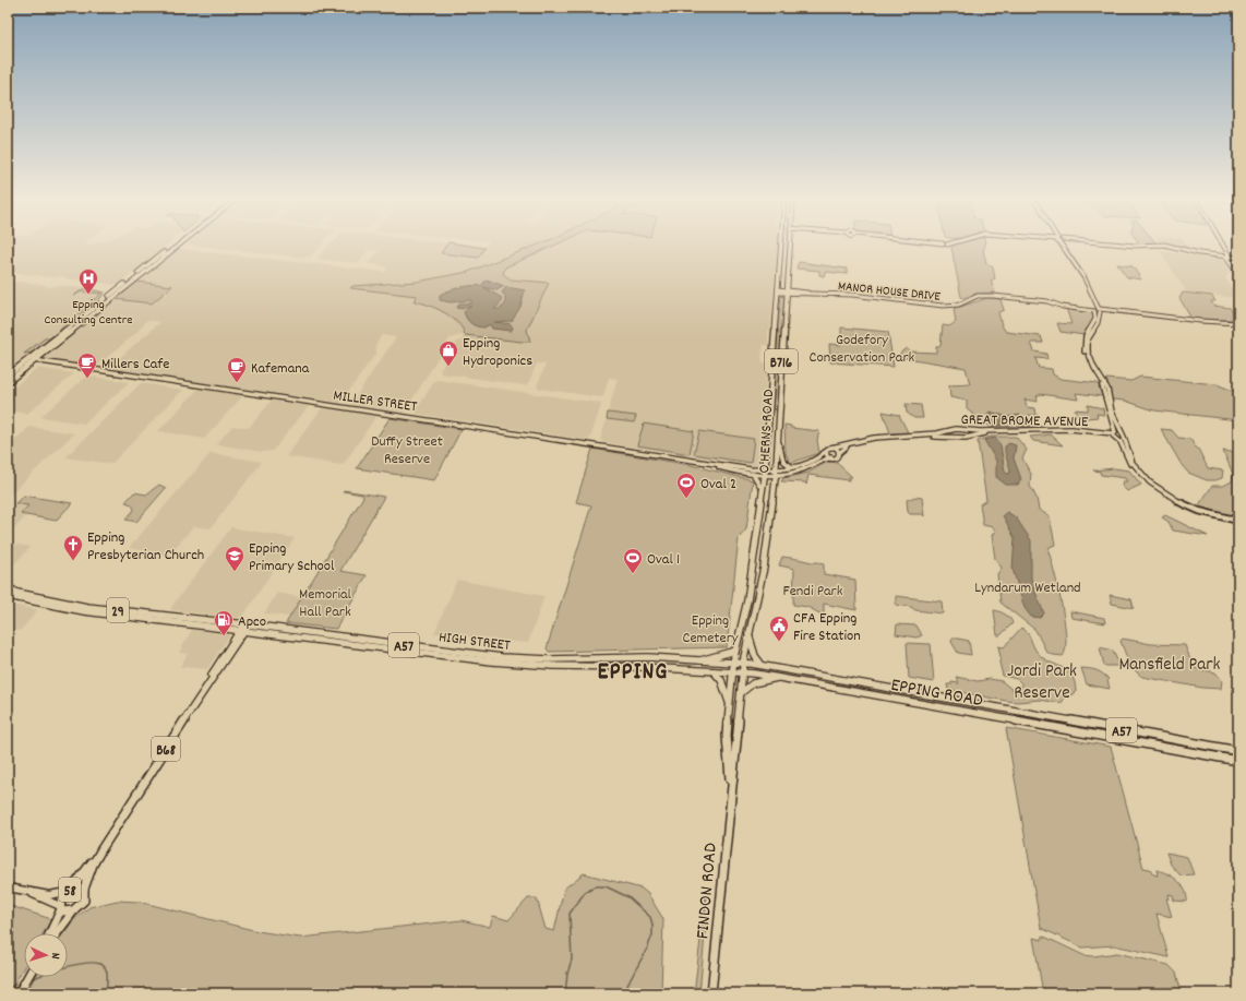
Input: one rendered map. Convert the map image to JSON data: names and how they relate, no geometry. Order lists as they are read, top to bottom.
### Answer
{
  "streets": {
    "main road": [
      "B716",
      "O'HERNS ROAD",
      "29",
      "HIGH STREET",
      "A57",
      "EPPING ROAD",
      "B68",
      "58",
      "FINDON ROAD"
    ],
    "street": ["MANOR HOUSE DRIVE", "MILLER STREET", "GREAT BROME AVENUE"]
  },
  "crossings": [
    ["MANOR HOUSE DRIVE", "O'HERNS ROAD"],
    ["MILLER STREET", "O'HERNS ROAD"],
    ["O'HERNS ROAD", "HIGH STREET"],
    ["O'HERNS ROAD", "EPPING ROAD"],
    ["O'HERNS ROAD", "FINDON ROAD"],
    ["HIGH STREET", "EPPING ROAD"],
    ["HIGH STREET", "B68"],
    ["HIGH STREET", "FINDON ROAD"],
    ["EPPING ROAD", "FINDON ROAD"],
    ["B68", "58"]
  ],
  "districts": ["EPPING"],
  "parks": [
    "Godefory Conservation Park",
    "Duffy Street Reserve",
    "Lyndarum Wetland",
    "Fendi Park",
    "Memorial Hall Park",
    "Epping Cemetery",
    "Mansfield Park",
    "Jordi Park Reserve"
  ],
  "places": {
    "hospital": ["Epping Consulting Centre"],
    "shop": ["Epping Hydroponics"],
    "cafe": ["Millers Cafe", "Kafemana"],
    "sports": ["Oval 2", "Oval 1"],
    "church": ["Epping Presbyterian Church"],
    "school or university": ["Epping Primary School"],
    "fuel station": ["Apco"],
    "public building": ["CFA Epping Fire Station"]
  },
  "north": "right"
}
